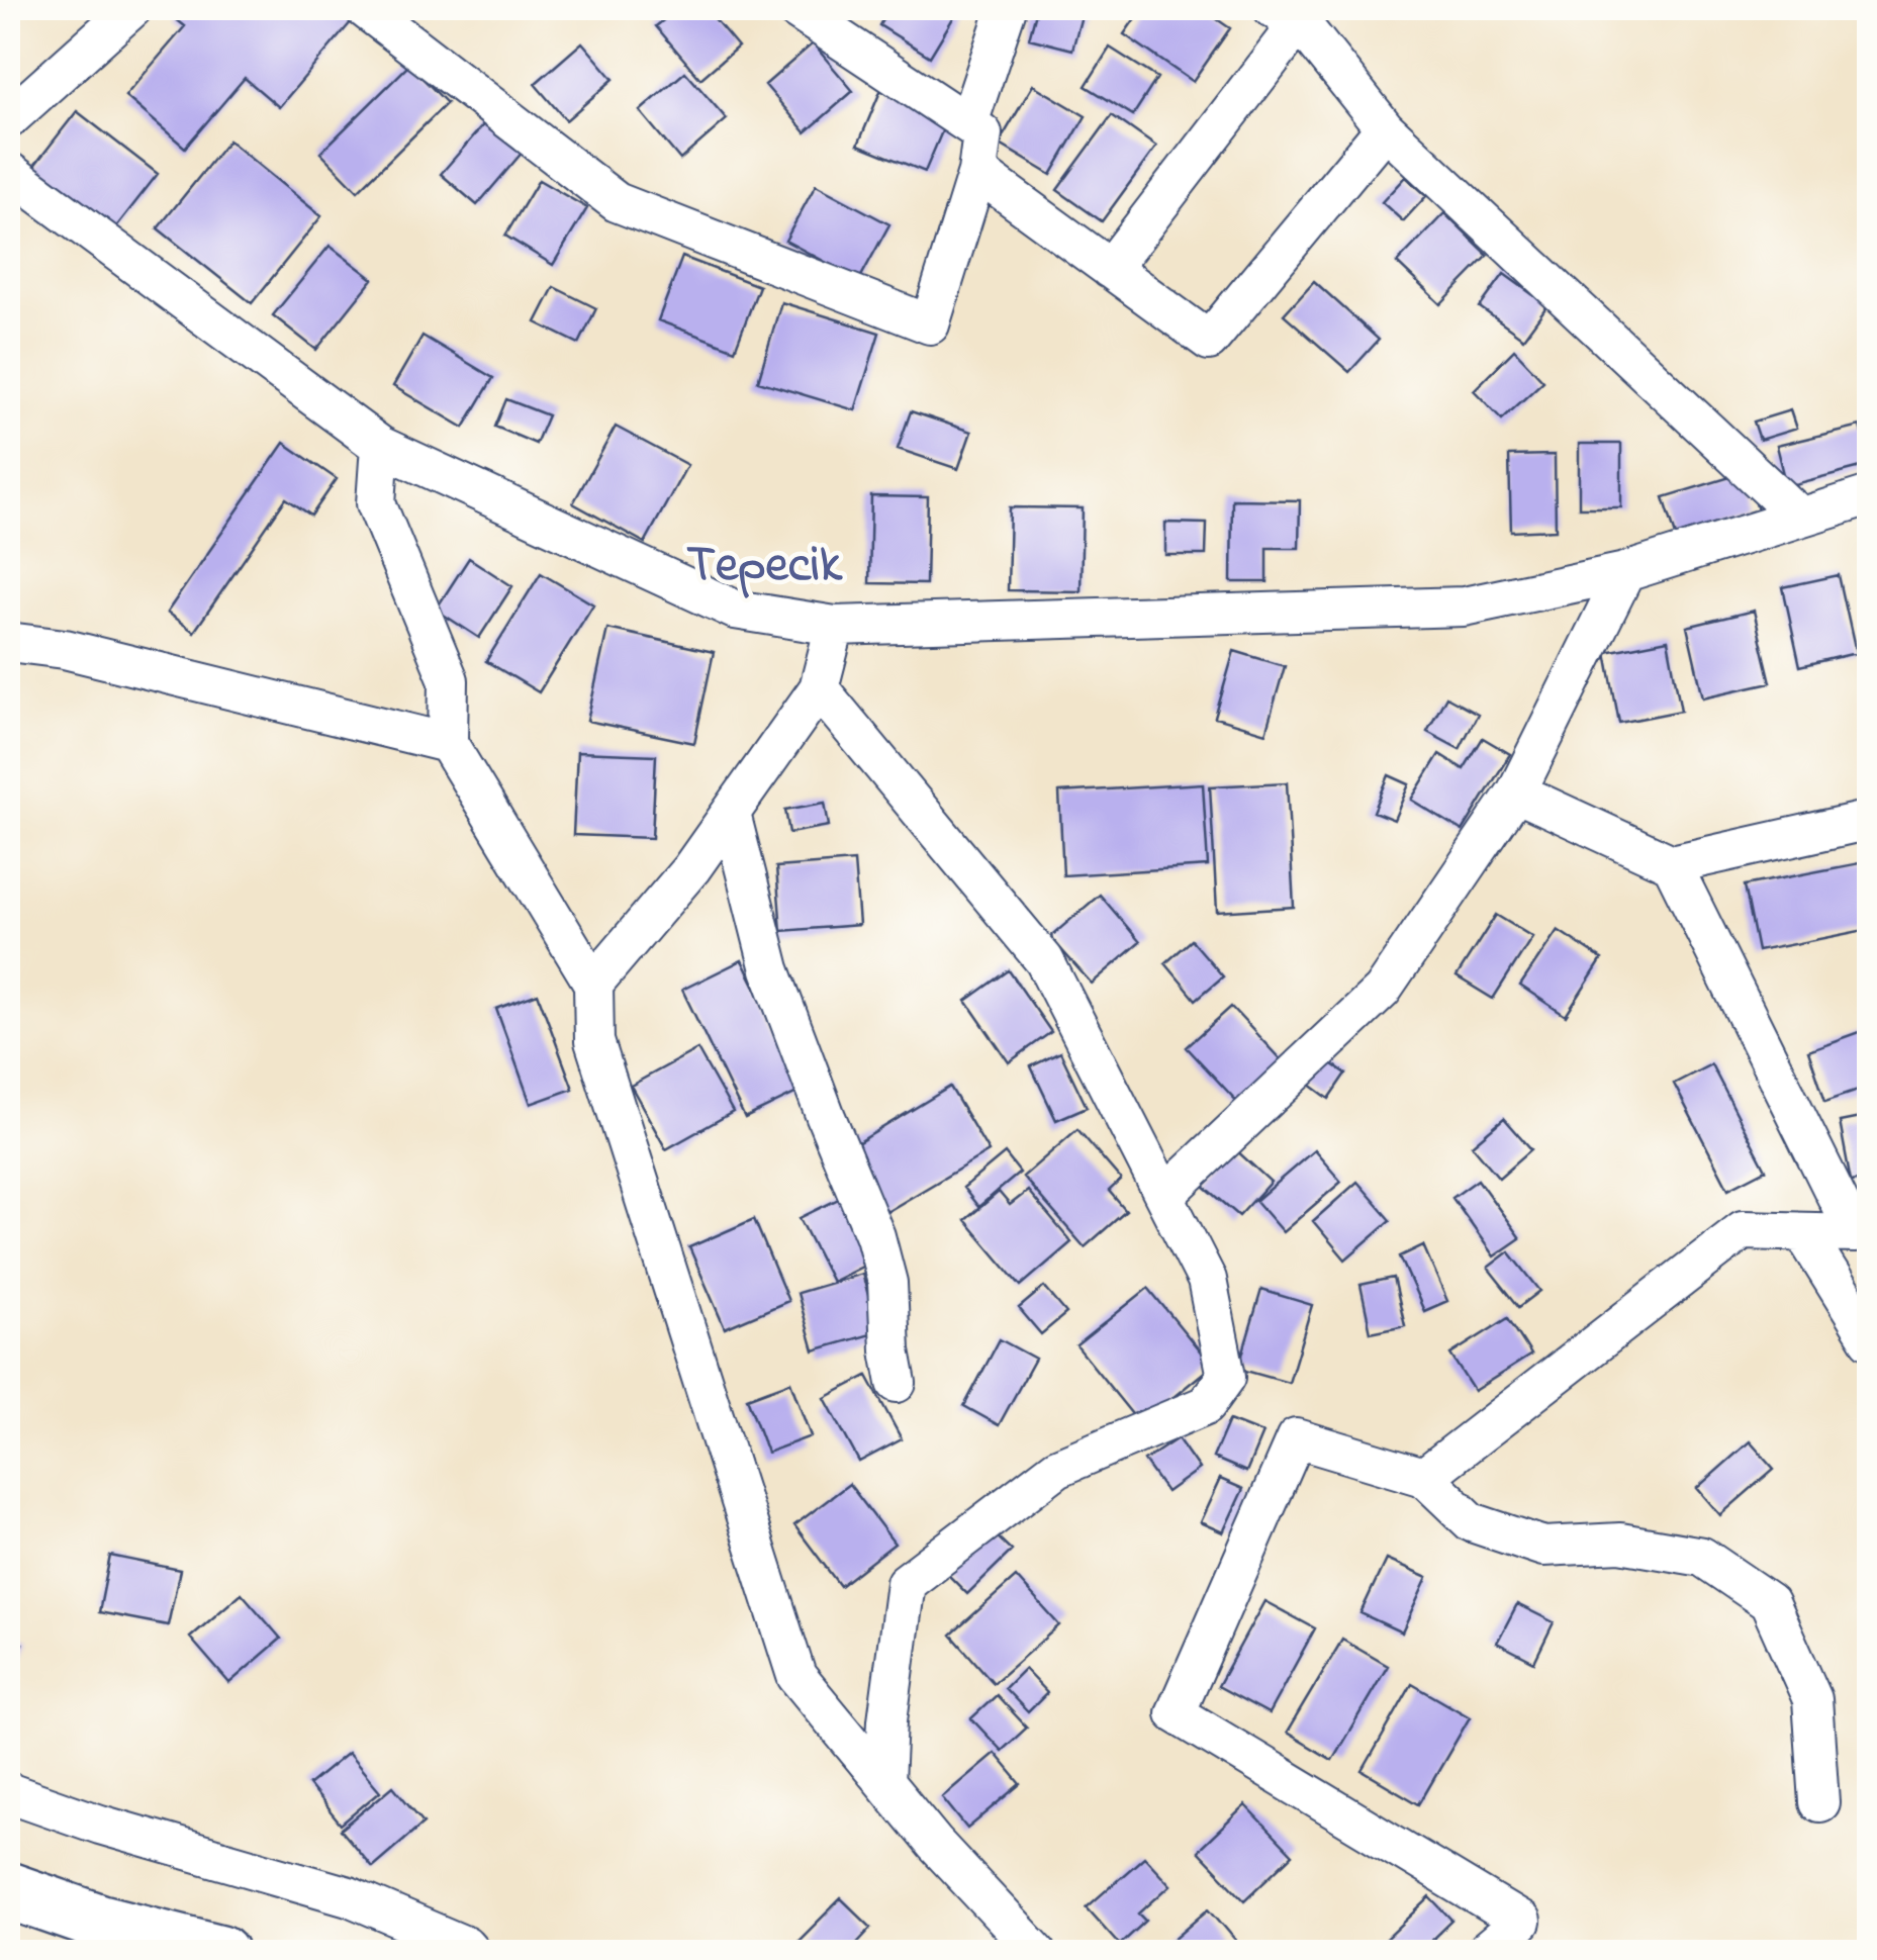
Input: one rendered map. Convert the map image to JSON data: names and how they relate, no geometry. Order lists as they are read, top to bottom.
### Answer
{
  "districts": ["Tepecik"]
}
